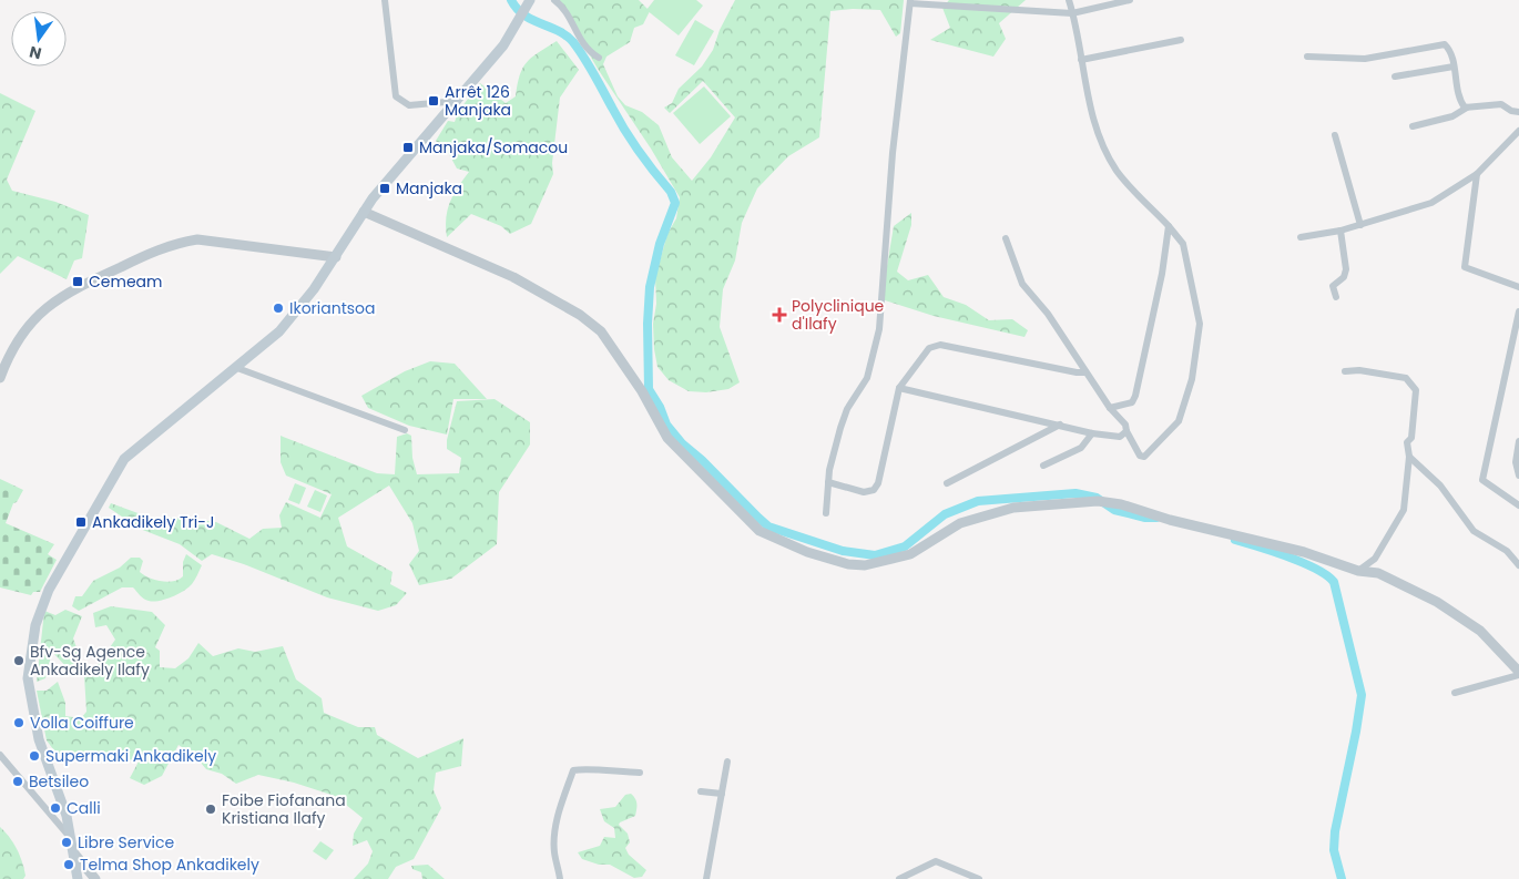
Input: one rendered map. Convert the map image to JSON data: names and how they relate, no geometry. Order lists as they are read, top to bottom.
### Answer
{
  "places": {
    "transit": [
      "Arrêt 126 Manjaka",
      "Manjaka/Somacou",
      "Manjaka",
      "Cemeam",
      "Ankadikely Tri-J"
    ],
    "other": [
      "Ikoriantsoa",
      "Bfv-Sg Agence Ankadikely Ilafy",
      "Volla Coiffure",
      "Supermaki Ankadikely",
      "Betsileo",
      "Calli",
      "Foibe Fiofanana Kristiana Ilafy",
      "Libre Service",
      "Telma Shop Ankadikely"
    ],
    "health": ["Polyclinique d'Ilafy"]
  },
  "north": "bottom"
}
